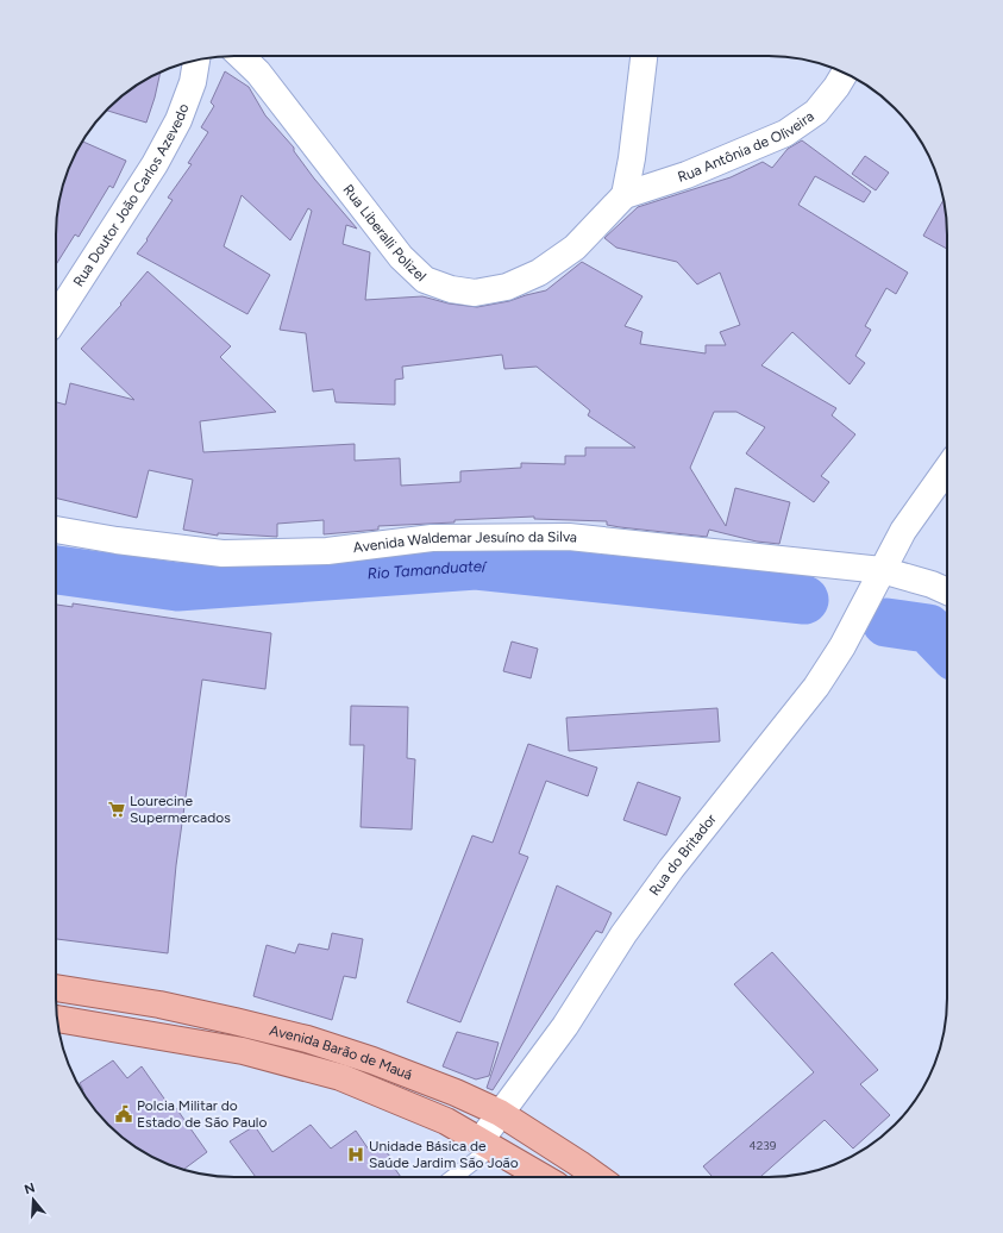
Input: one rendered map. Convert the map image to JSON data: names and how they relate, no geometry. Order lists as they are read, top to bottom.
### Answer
{
  "streets": {
    "main road": ["Avenida Barão de Mauá"],
    "street": [
      "Rua Antônia de Oliveira",
      "Rua Doutor João Carlos Azevedo",
      "Rua Liberalli Polizel",
      "Avenida Waldemar Jesuíno da Silva",
      "Rua do Britador"
    ]
  },
  "crossings": [
    ["Rua Antônia de Oliveira", "Rua Liberalli Polizel"],
    ["Avenida Waldemar Jesuíno da Silva", "Rua do Britador"],
    ["Rua do Britador", "Avenida Barão de Mauá"]
  ],
  "water": ["Rio Tamanduateí"],
  "places": {
    "supermarket": ["Lourecine Supermercados"],
    "public building": ["Polcia Militar do Estado de São Paulo"],
    "hospital": ["Unidade Básica de Saúde Jardim São João"]
  },
  "house_numbers": ["4239"],
  "north": "top"
}
